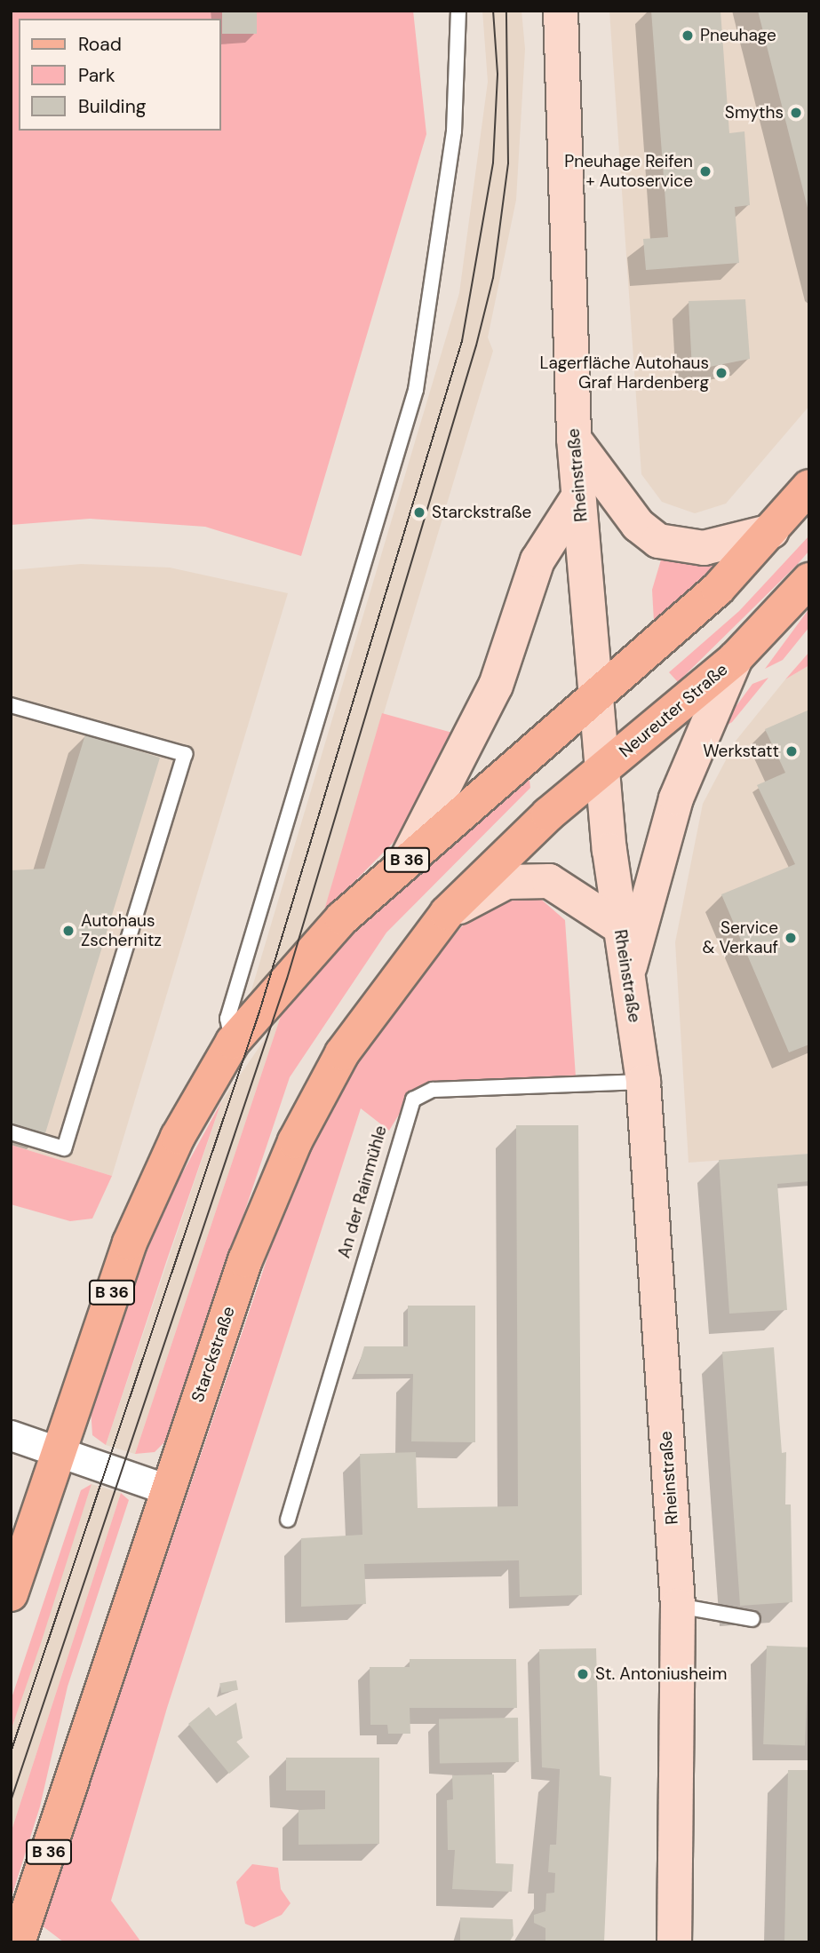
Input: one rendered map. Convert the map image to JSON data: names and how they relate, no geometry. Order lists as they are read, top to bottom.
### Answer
{
  "streets": {
    "main road": ["Neureuter Straße", "B 36", "Starckstraße"],
    "street": ["Rheinstraße"],
    "lane": ["An der Rainmühle"]
  },
  "crossings": [
    ["Rheinstraße", "Neureuter Straße"],
    ["Rheinstraße", "B 36"],
    ["Rheinstraße", "An der Rainmühle"],
    ["Neureuter Straße", "Starckstraße"]
  ],
  "places": [
    "Pneuhage",
    "Smyths",
    "Pneuhage Reifen + Autoservice",
    "Lagerfläche Autohaus Graf Hardenberg",
    "Starckstraße",
    "Werkstatt",
    "Autohaus Zschernitz",
    "Service & Verkauf",
    "St. Antoniusheim"
  ],
  "legend": ["Road", "Park", "Building"]
}
